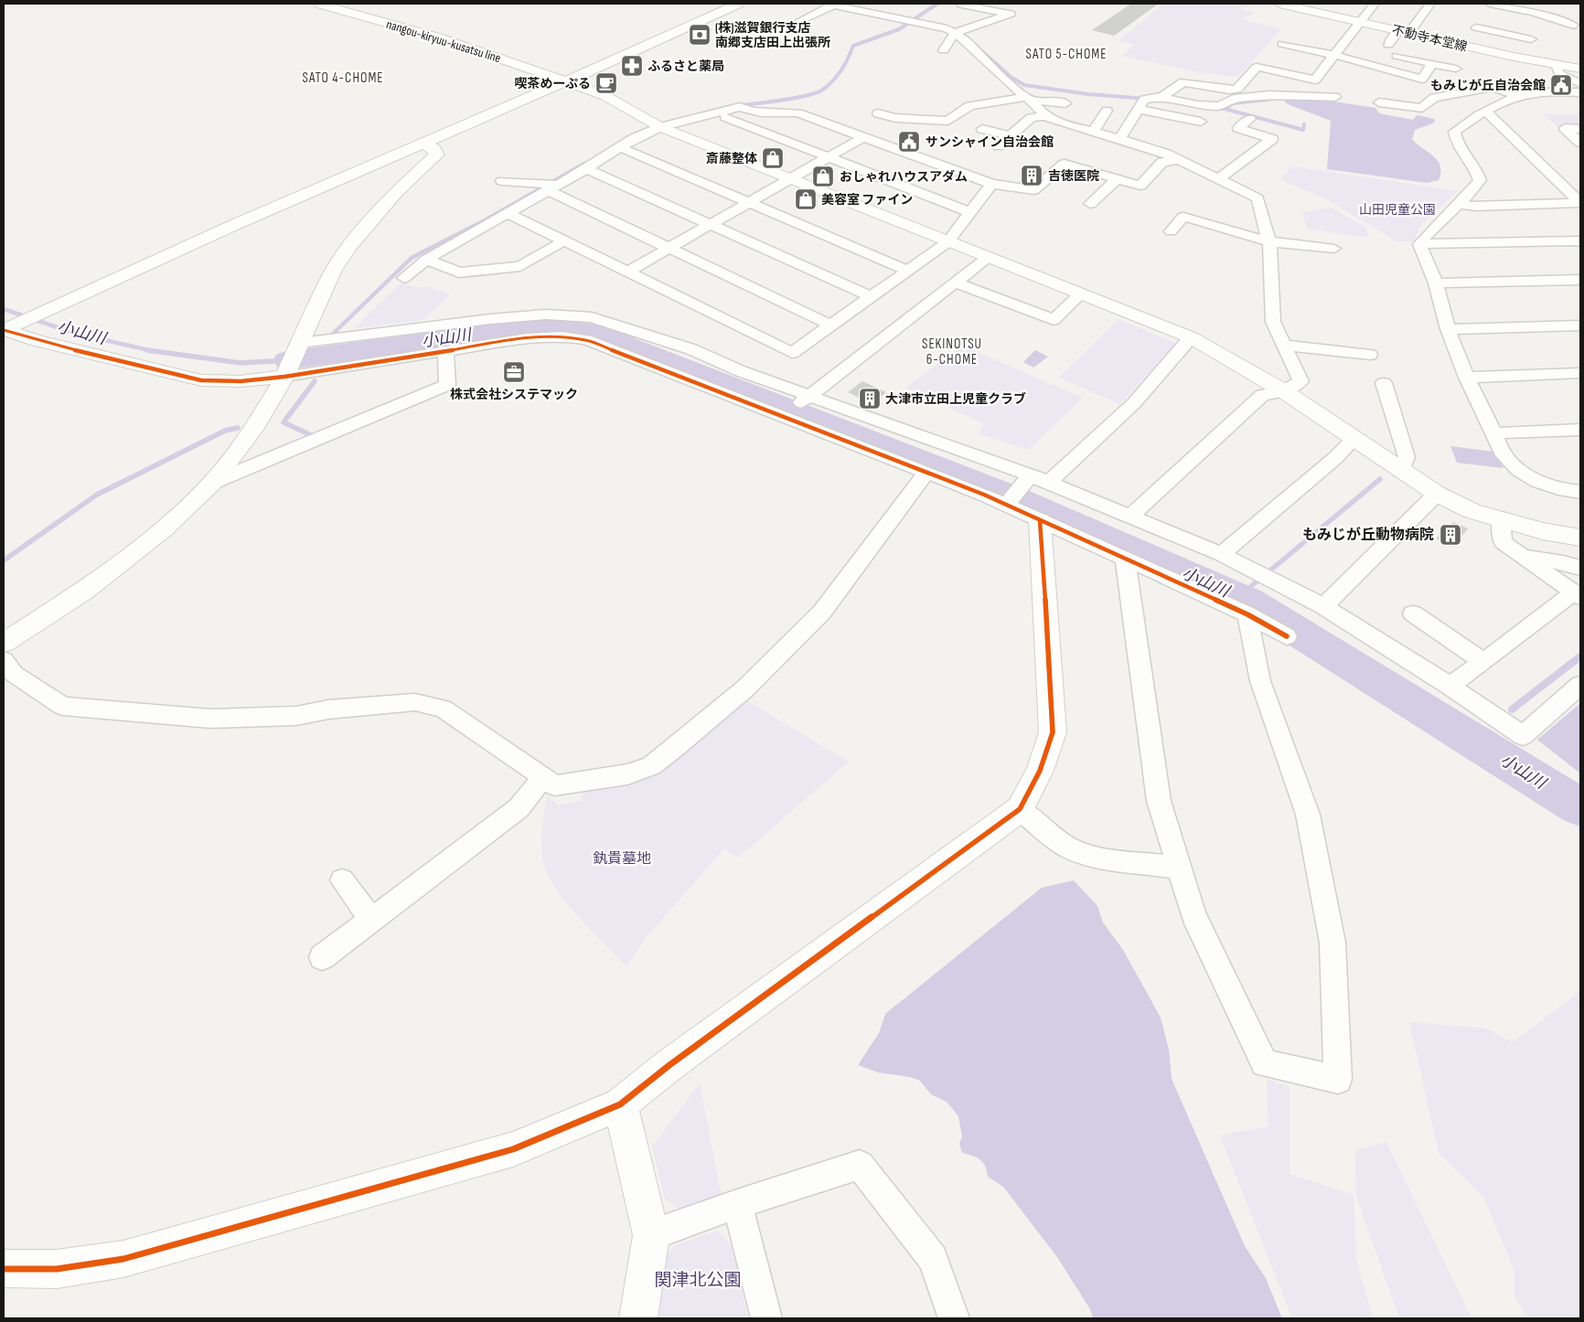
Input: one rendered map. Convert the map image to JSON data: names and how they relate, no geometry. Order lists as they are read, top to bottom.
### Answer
{
  "streets": {
    "street": ["不動寺本堂線", "nangou-kiryuu-kusatsu line"]
  },
  "districts": ["SATO 5-CHOME", "SATO 4-CHOME", "SEKINOTSU 6-CHOME"],
  "water": ["小山川"],
  "parks": ["山田児童公園", "釻貴墓地", "関津北公園"],
  "places": {
    "bank": ["(株)滋賀銀行支店 南郷支店田上出張所"],
    "pharmacy": ["ふるさと薬局"],
    "cafe": ["喫茶めーぷる"],
    "public building": ["もみじが丘自治会館", "サンシャイン自治会館"],
    "shop": ["斎藤整体", "おしゃれハウスアダム", "美容室 ファイン"],
    "building": ["吉徳医院", "大津市立田上児童クラブ", "もみじが丘動物病院"],
    "office": ["株式会社システマック"]
  }
}
